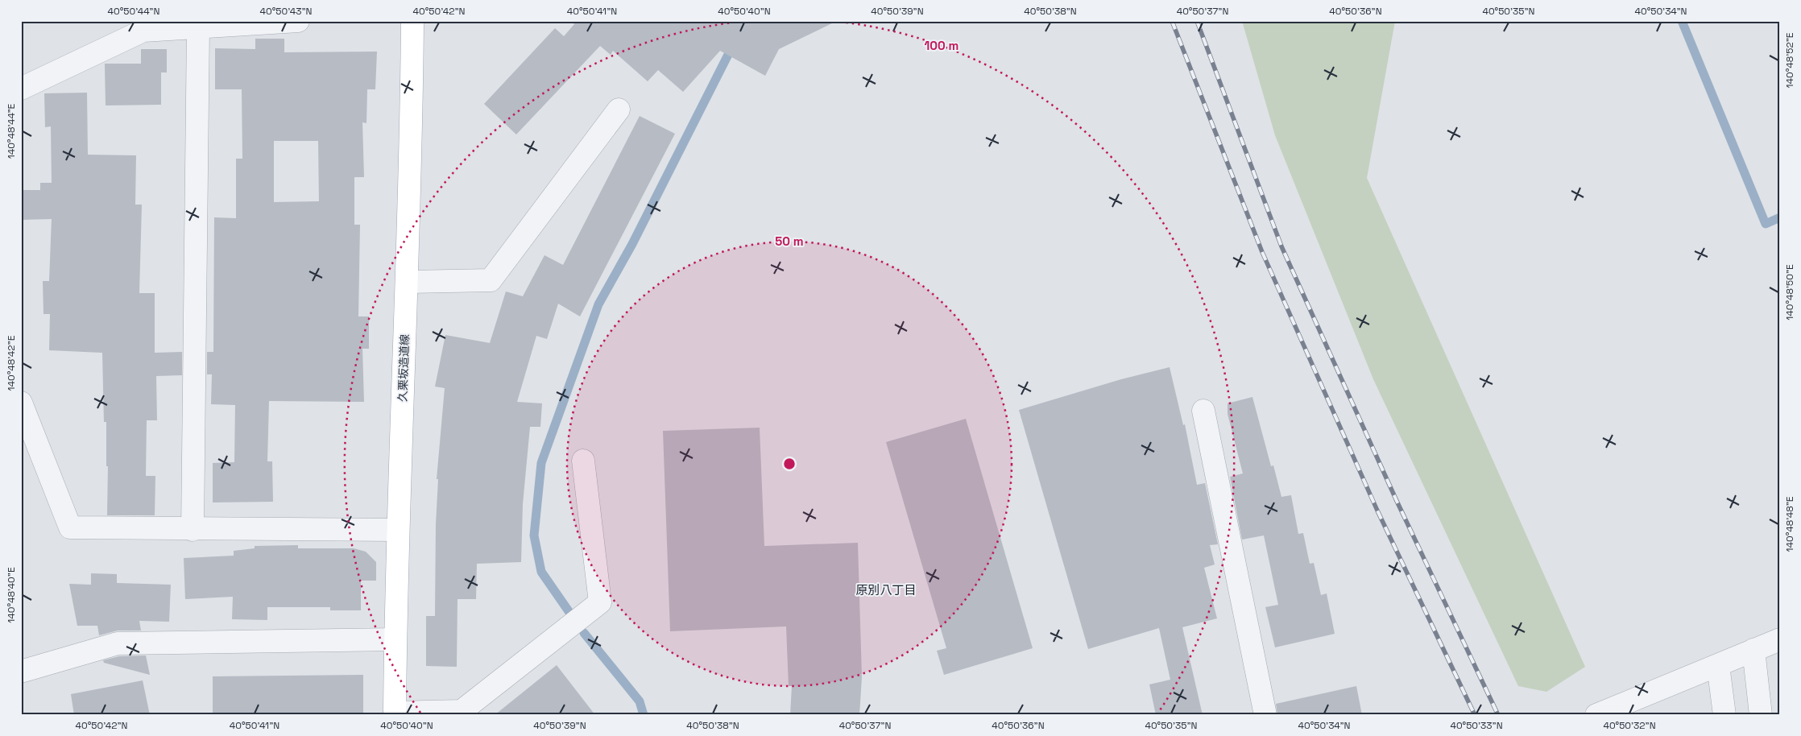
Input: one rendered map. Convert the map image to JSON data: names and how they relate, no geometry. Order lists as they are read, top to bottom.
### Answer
{
  "streets": {
    "main road": ["久栗坂造道線"]
  },
  "districts": ["原別八丁目"],
  "coordinates": [
    "40°50'44\"N",
    "40°50'43\"N",
    "40°50'42\"N",
    "40°50'41\"N",
    "40°50'40\"N",
    "40°50'39\"N",
    "40°50'38\"N",
    "40°50'37\"N",
    "40°50'36\"N",
    "40°50'35\"N",
    "40°50'34\"N",
    "140°48'52\"E",
    "140°48'44\"E",
    "140°48'50\"E",
    "140°48'42\"E",
    "140°48'48\"E",
    "140°48'40\"E",
    "40°50'33\"N",
    "40°50'32\"N"
  ],
  "rings": ["100 m", "50 m"]
}
